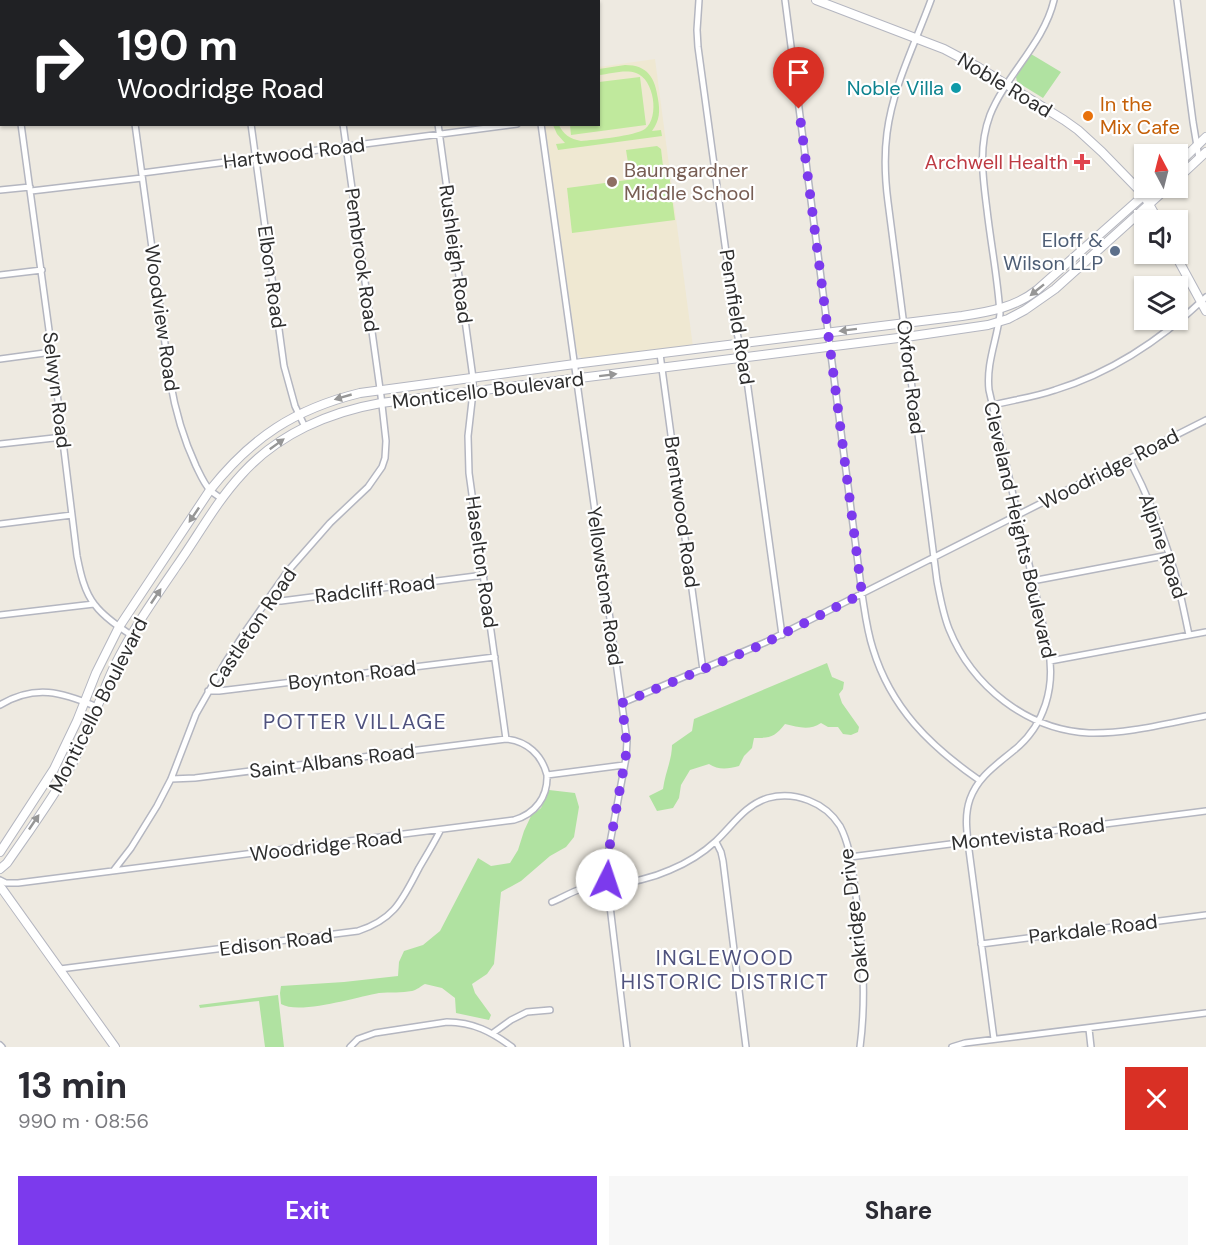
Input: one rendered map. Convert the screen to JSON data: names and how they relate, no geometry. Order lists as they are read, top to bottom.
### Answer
{
  "streets": {
    "main road": ["Noble Road", "Monticello Boulevard"],
    "street": [
      "Hartwood Road",
      "Rushleigh Road",
      "Pembrook Road",
      "Elbon Road",
      "Pennfield Road",
      "Woodview Road",
      "Oxford Road",
      "Selwyn Road",
      "Woodridge Road",
      "Brentwood Road",
      "Cleveland Heights Boulevard",
      "Alpine Road",
      "Haselton Road",
      "Yellowstone Road",
      "Radcliff Road",
      "Castleton Road",
      "Boynton Road",
      "Saint Albans Road",
      "Montevista Road",
      "Oakridge Drive",
      "Parkdale Road",
      "Edison Road"
    ]
  },
  "crossings": [
    ["Noble Road", "Oxford Road"],
    ["Noble Road", "Monticello Boulevard"],
    ["Noble Road", "Cleveland Heights Boulevard"],
    ["Hartwood Road", "Rushleigh Road"],
    ["Hartwood Road", "Pembrook Road"],
    ["Hartwood Road", "Elbon Road"],
    ["Hartwood Road", "Woodview Road"],
    ["Hartwood Road", "Selwyn Road"],
    ["Rushleigh Road", "Monticello Boulevard"],
    ["Rushleigh Road", "Haselton Road"],
    ["Pembrook Road", "Monticello Boulevard"],
    ["Pembrook Road", "Castleton Road"],
    ["Elbon Road", "Monticello Boulevard"],
    ["Pennfield Road", "Monticello Boulevard"],
    ["Pennfield Road", "Woodridge Road"],
    ["Woodview Road", "Monticello Boulevard"],
    ["Oxford Road", "Monticello Boulevard"],
    ["Oxford Road", "Woodridge Road"],
    ["Oxford Road", "Cleveland Heights Boulevard"],
    ["Selwyn Road", "Monticello Boulevard"],
    ["Monticello Boulevard", "Brentwood Road"],
    ["Monticello Boulevard", "Cleveland Heights Boulevard"],
    ["Monticello Boulevard", "Haselton Road"],
    ["Monticello Boulevard", "Yellowstone Road"],
    ["Monticello Boulevard", "Castleton Road"],
    ["Woodridge Road", "Brentwood Road"],
    ["Woodridge Road", "Cleveland Heights Boulevard"],
    ["Woodridge Road", "Alpine Road"],
    ["Woodridge Road", "Yellowstone Road"],
    ["Woodridge Road", "Castleton Road"],
    ["Woodridge Road", "Edison Road"],
    ["Cleveland Heights Boulevard", "Montevista Road"],
    ["Cleveland Heights Boulevard", "Parkdale Road"],
    ["Haselton Road", "Radcliff Road"],
    ["Haselton Road", "Boynton Road"],
    ["Haselton Road", "Saint Albans Road"],
    ["Yellowstone Road", "Oakridge Drive"],
    ["Radcliff Road", "Castleton Road"],
    ["Castleton Road", "Boynton Road"],
    ["Castleton Road", "Saint Albans Road"],
    ["Montevista Road", "Oakridge Drive"]
  ],
  "districts": ["POTTER VILLAGE", "INGLEWOOD HISTORIC DISTRICT"],
  "places": {
    "other": [
      "Noble Villa",
      "In the Mix Cafe",
      "Baumgardner Middle School",
      "Eloff & Wilson LLP"
    ],
    "health": ["Archwell Health"]
  },
  "north": "top",
  "page": {
    "turn": ["190 m", "Woodridge Road"],
    "heading": ["13 min", "990 m · 08:56"],
    "buttons": ["Exit", "Share"]
  }
}
